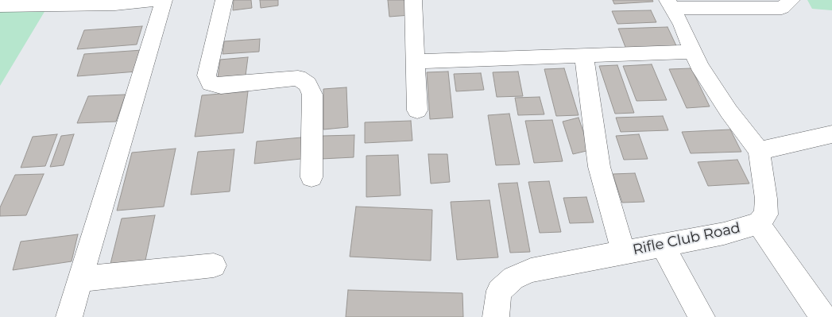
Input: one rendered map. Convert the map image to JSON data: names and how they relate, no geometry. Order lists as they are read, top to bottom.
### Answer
{
  "streets": {
    "street": ["Rifle Club Road"]
  }
}
